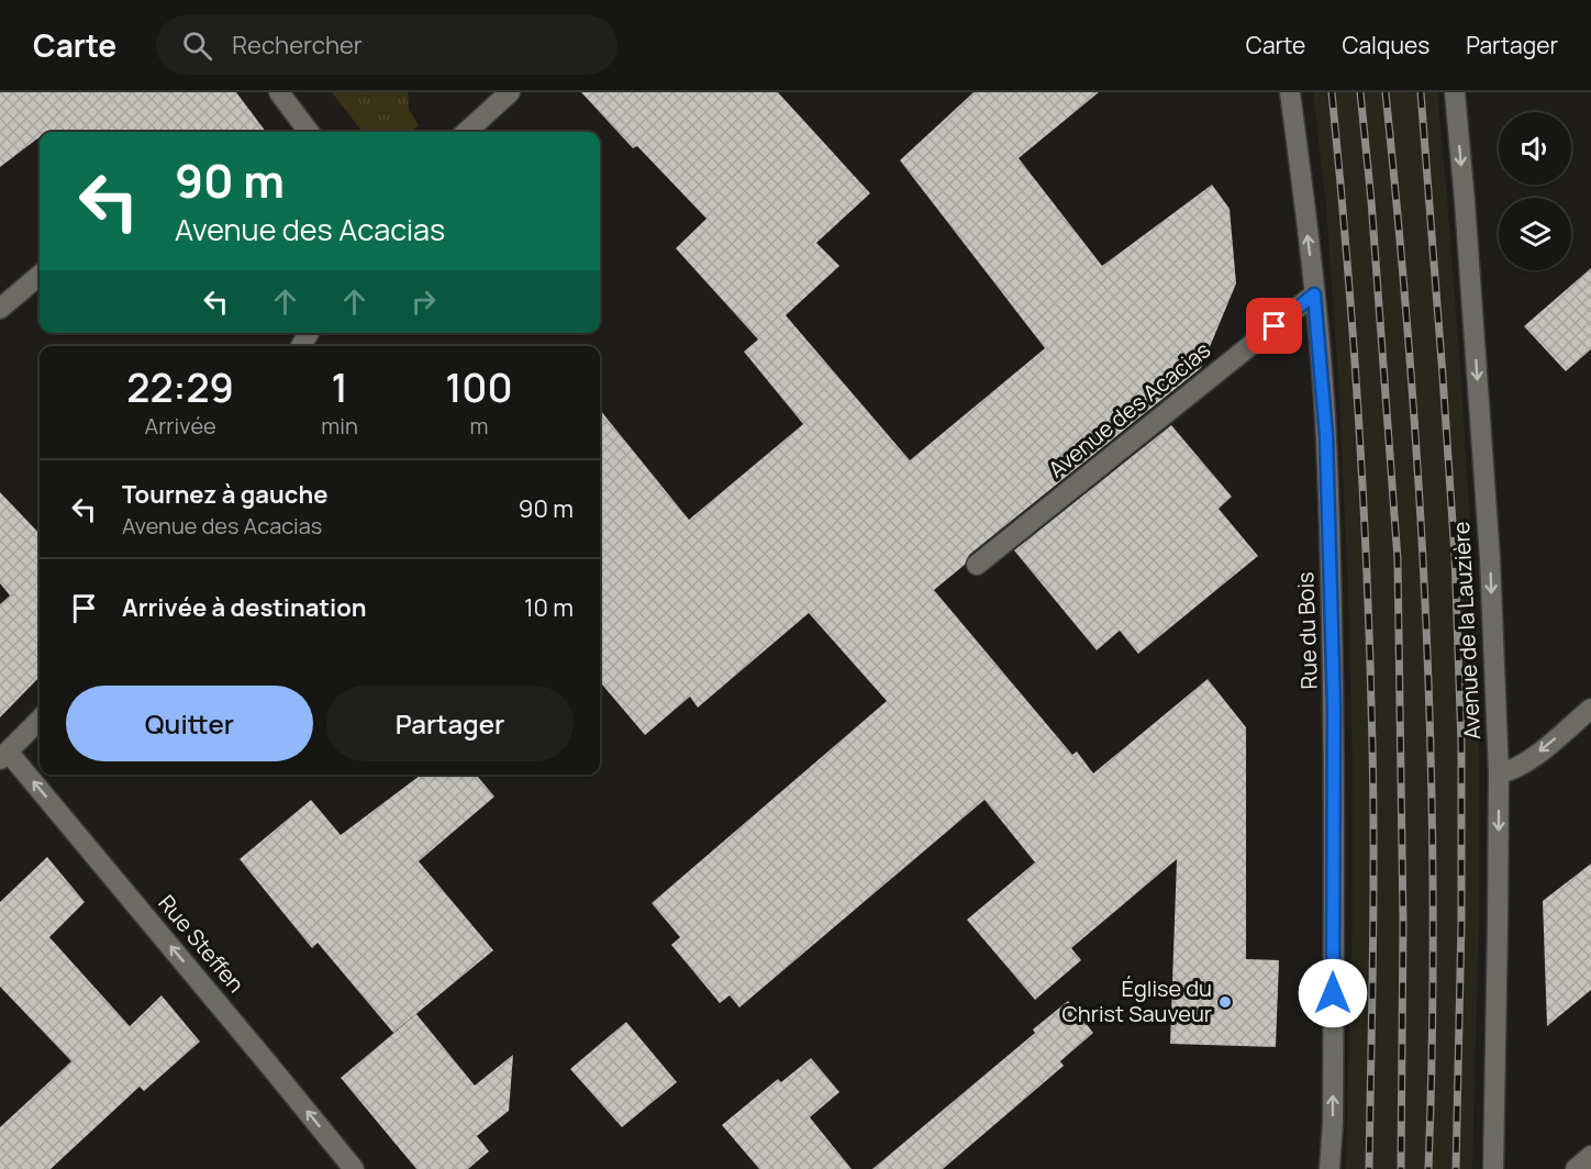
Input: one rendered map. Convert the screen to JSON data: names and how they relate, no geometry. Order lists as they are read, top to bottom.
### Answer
{
  "streets": {
    "street": [
      "Avenue des Acacias",
      "Rue du Bois",
      "Avenue de la Lauzière",
      "Rue Steffen"
    ]
  },
  "crossings": [
    ["Avenue des Acacias", "Rue du Bois"]
  ],
  "one_way": ["Rue du Bois", "Avenue de la Lauzière", "Rue Steffen"],
  "places": ["Église du Christ Sauveur"],
  "page": {
    "header": "Carte",
    "search": "Rechercher",
    "nav": ["Carte", "Calques", "Partager"],
    "turn": ["90 m", "Avenue des Acacias"],
    "eta": [
      "22:29",
      "Arrivée",
      "1",
      "min",
      "100",
      "m"
    ],
    "list": [
      {
        "name": "Tournez à gauche",
        "note": "Avenue des Acacias",
        "value": "90 m"
      },
      {
        "name": "Arrivée à destination",
        "value": "10 m"
      }
    ],
    "buttons": ["Quitter", "Partager"]
  }
}
